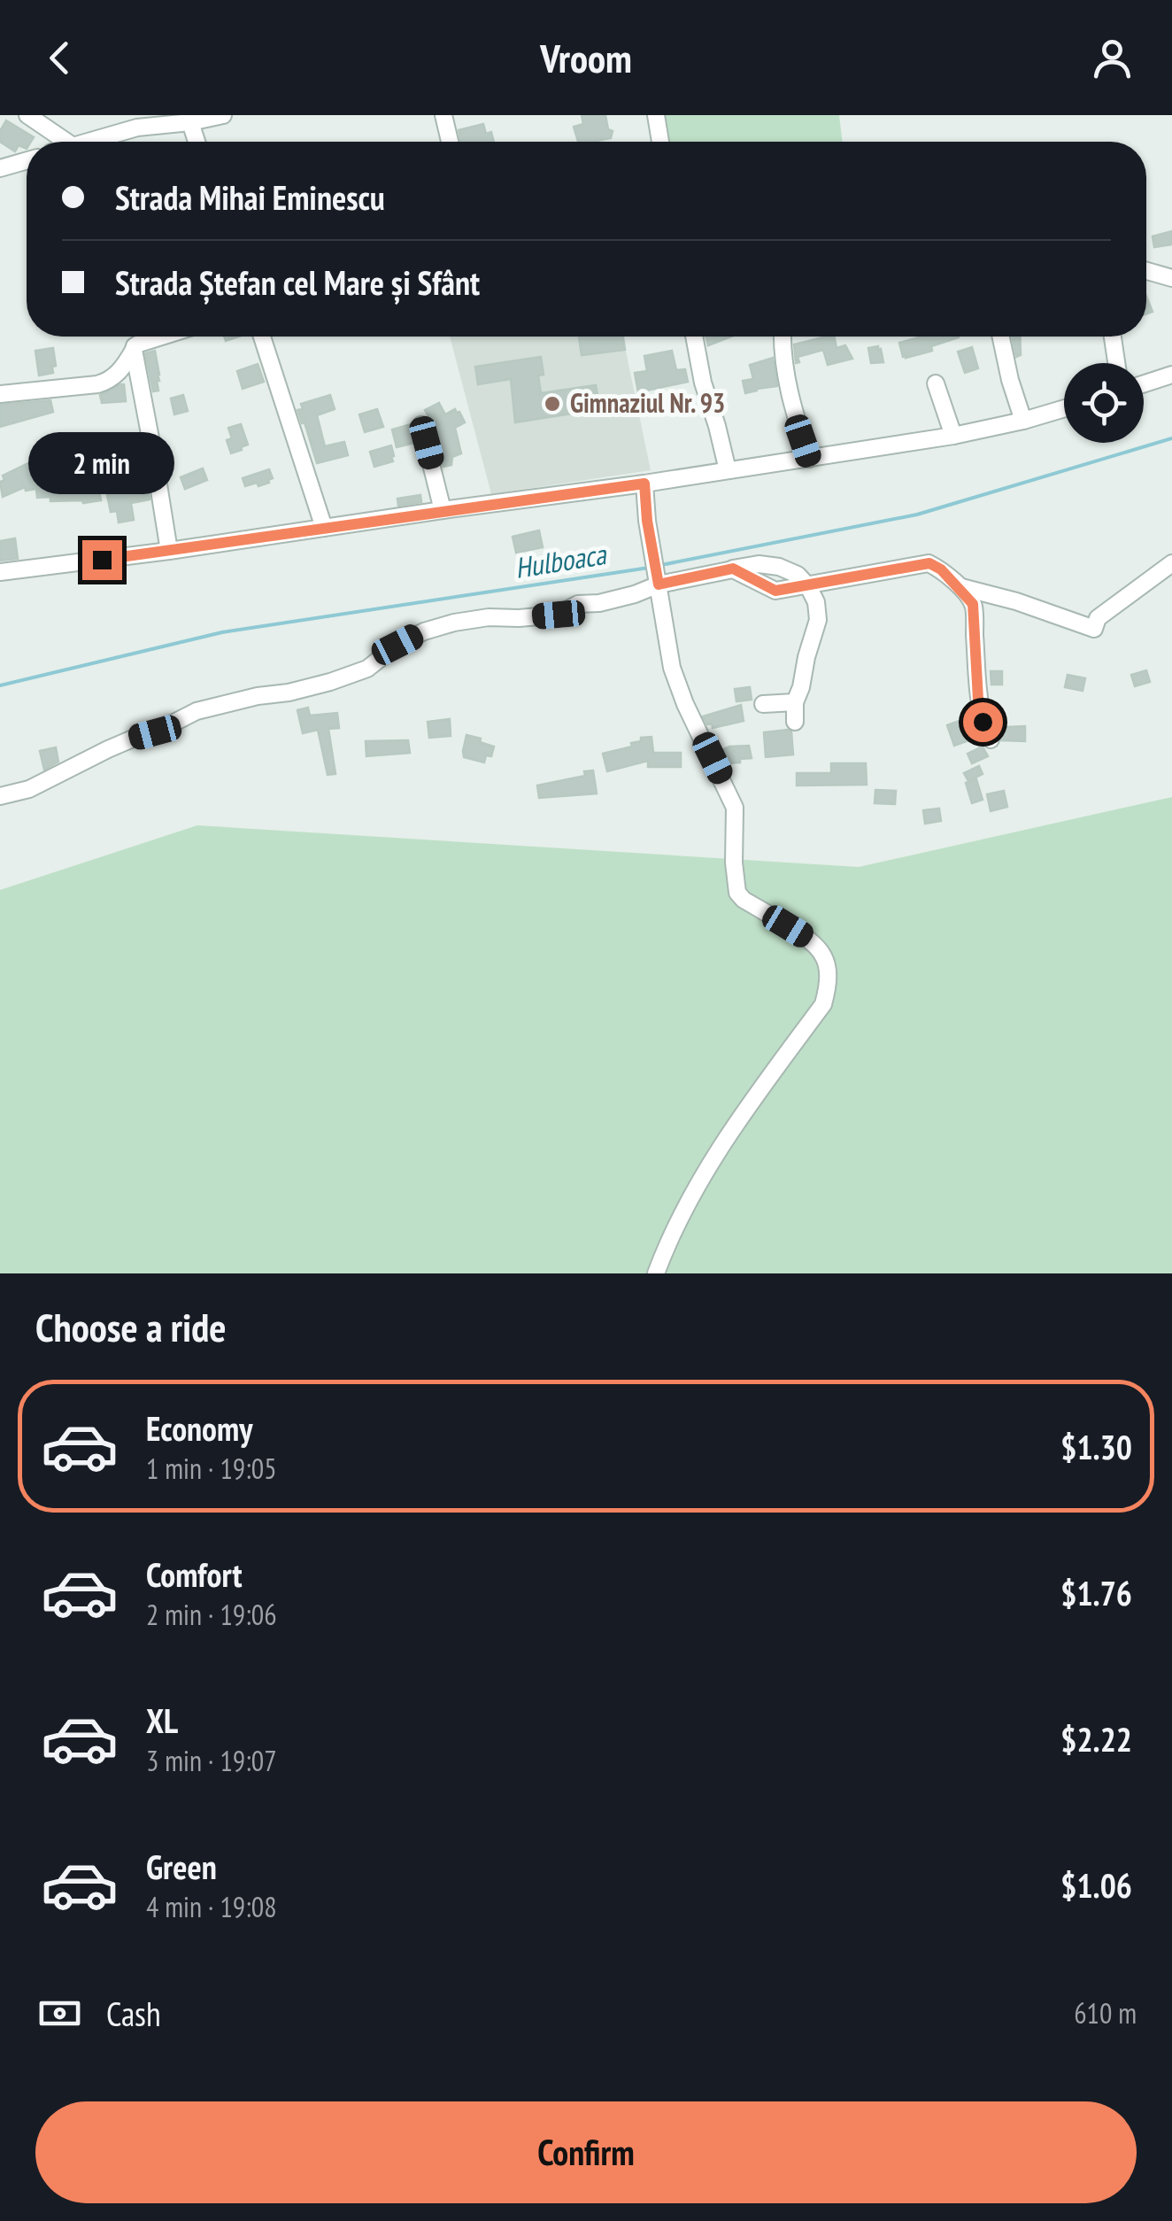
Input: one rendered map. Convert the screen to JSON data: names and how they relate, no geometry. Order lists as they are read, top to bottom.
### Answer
{
  "water": ["Hulboaca"],
  "places": ["Gimnaziul Nr. 93"],
  "page": {
    "header": "Vroom",
    "banner": ["Strada Mihai Eminescu", "Strada Ștefan cel Mare și Sfânt"],
    "bubble": "2 min",
    "heading": "Choose a ride",
    "list": [
      {
        "name": "Economy",
        "note": "1 min · 19:05",
        "value": "$1.30"
      },
      {
        "name": "Comfort",
        "note": "2 min · 19:06",
        "value": "$1.76"
      },
      {
        "name": "XL",
        "note": "3 min · 19:07",
        "value": "$2.22"
      },
      {
        "name": "Green",
        "note": "4 min · 19:08",
        "value": "$1.06"
      }
    ],
    "pay": ["Cash", "610 m"],
    "buttons": "Confirm"
  }
}
